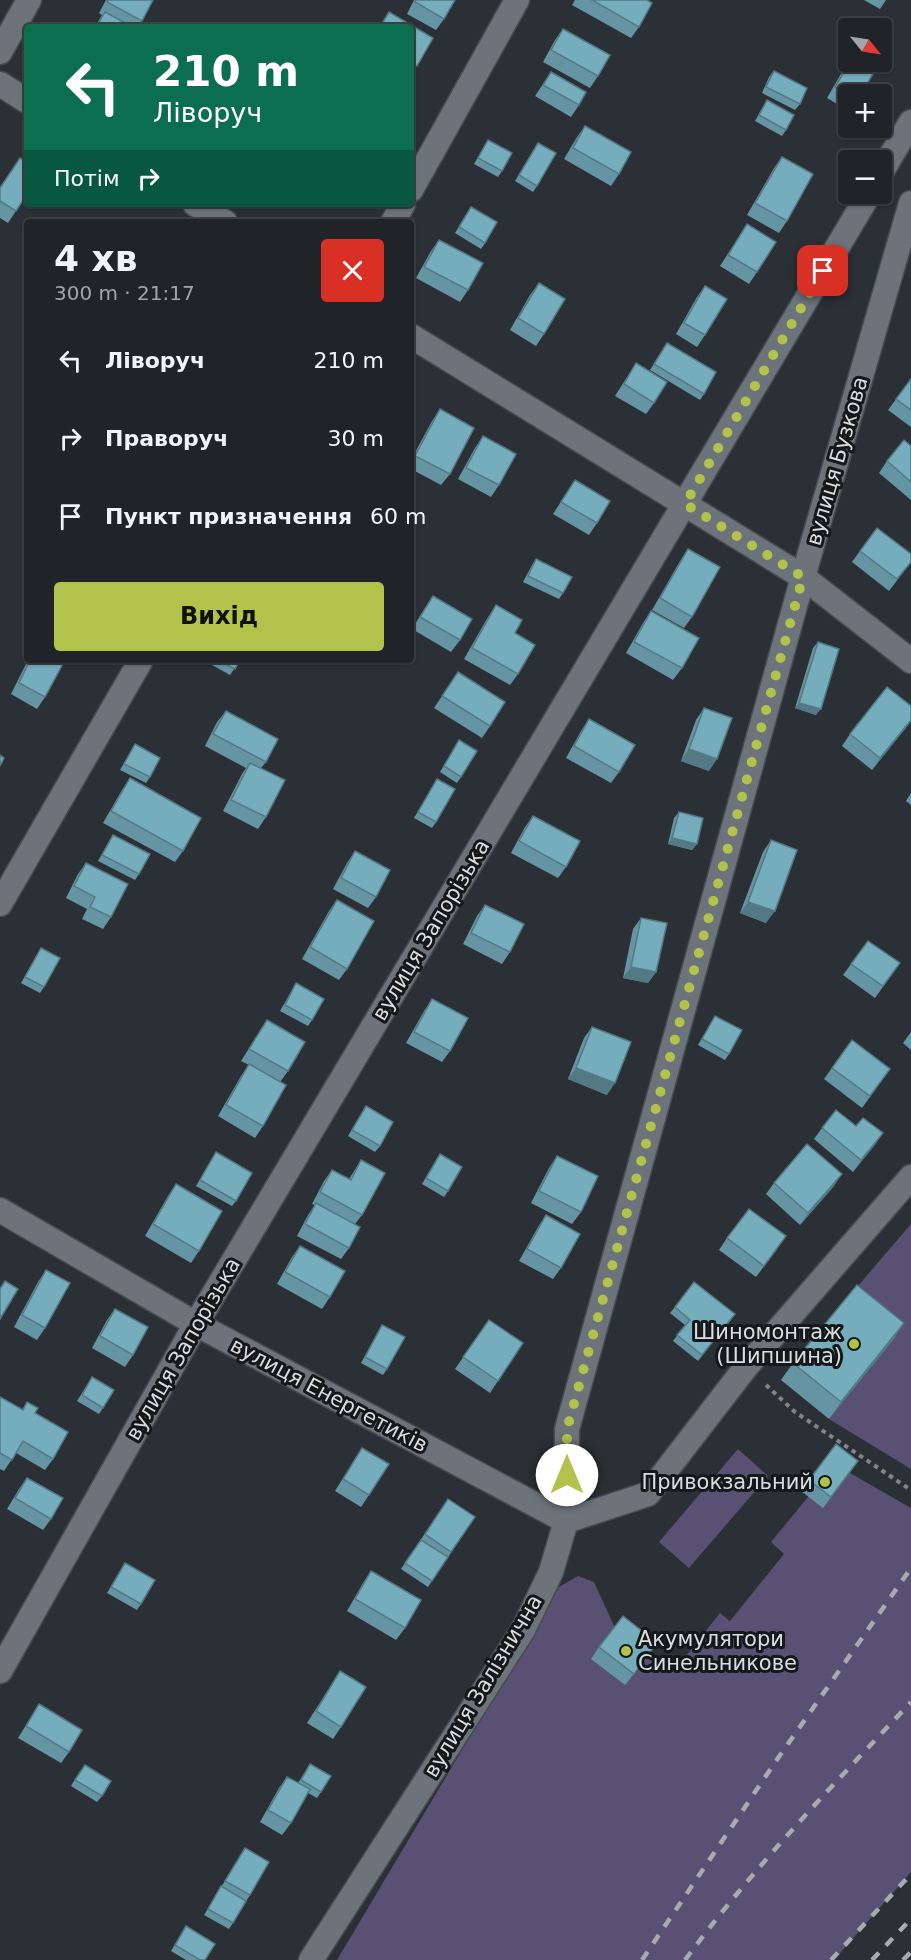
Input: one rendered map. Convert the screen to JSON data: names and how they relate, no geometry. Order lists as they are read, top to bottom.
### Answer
{
  "streets": {
    "street": [
      "вулиця Бузкова",
      "вулиця Запорізька",
      "вулиця Енергетиків",
      "вулиця Залізнична"
    ]
  },
  "crossings": [
    ["вулиця Бузкова", "вулиця Енергетиків"],
    ["вулиця Бузкова", "вулиця Залізнична"],
    ["вулиця Запорізька", "вулиця Енергетиків"],
    ["вулиця Енергетиків", "вулиця Залізнична"]
  ],
  "places": ["Шиномонтаж (Шипшина)", "Привокзальний", "Акумулятори Синельникове"],
  "north": "bottom right",
  "page": {
    "map_buttons": ["+", "−"],
    "turn": ["210 m", "Ліворуч"],
    "then": "Потім",
    "heading": ["4 хв", "300 m · 21:17"],
    "list": [
      {
        "name": "Ліворуч",
        "value": "210 m"
      },
      {
        "name": "Праворуч",
        "value": "30 m"
      },
      {
        "name": "Пункт призначення",
        "value": "60 m"
      }
    ],
    "buttons": "Вихід"
  }
}
